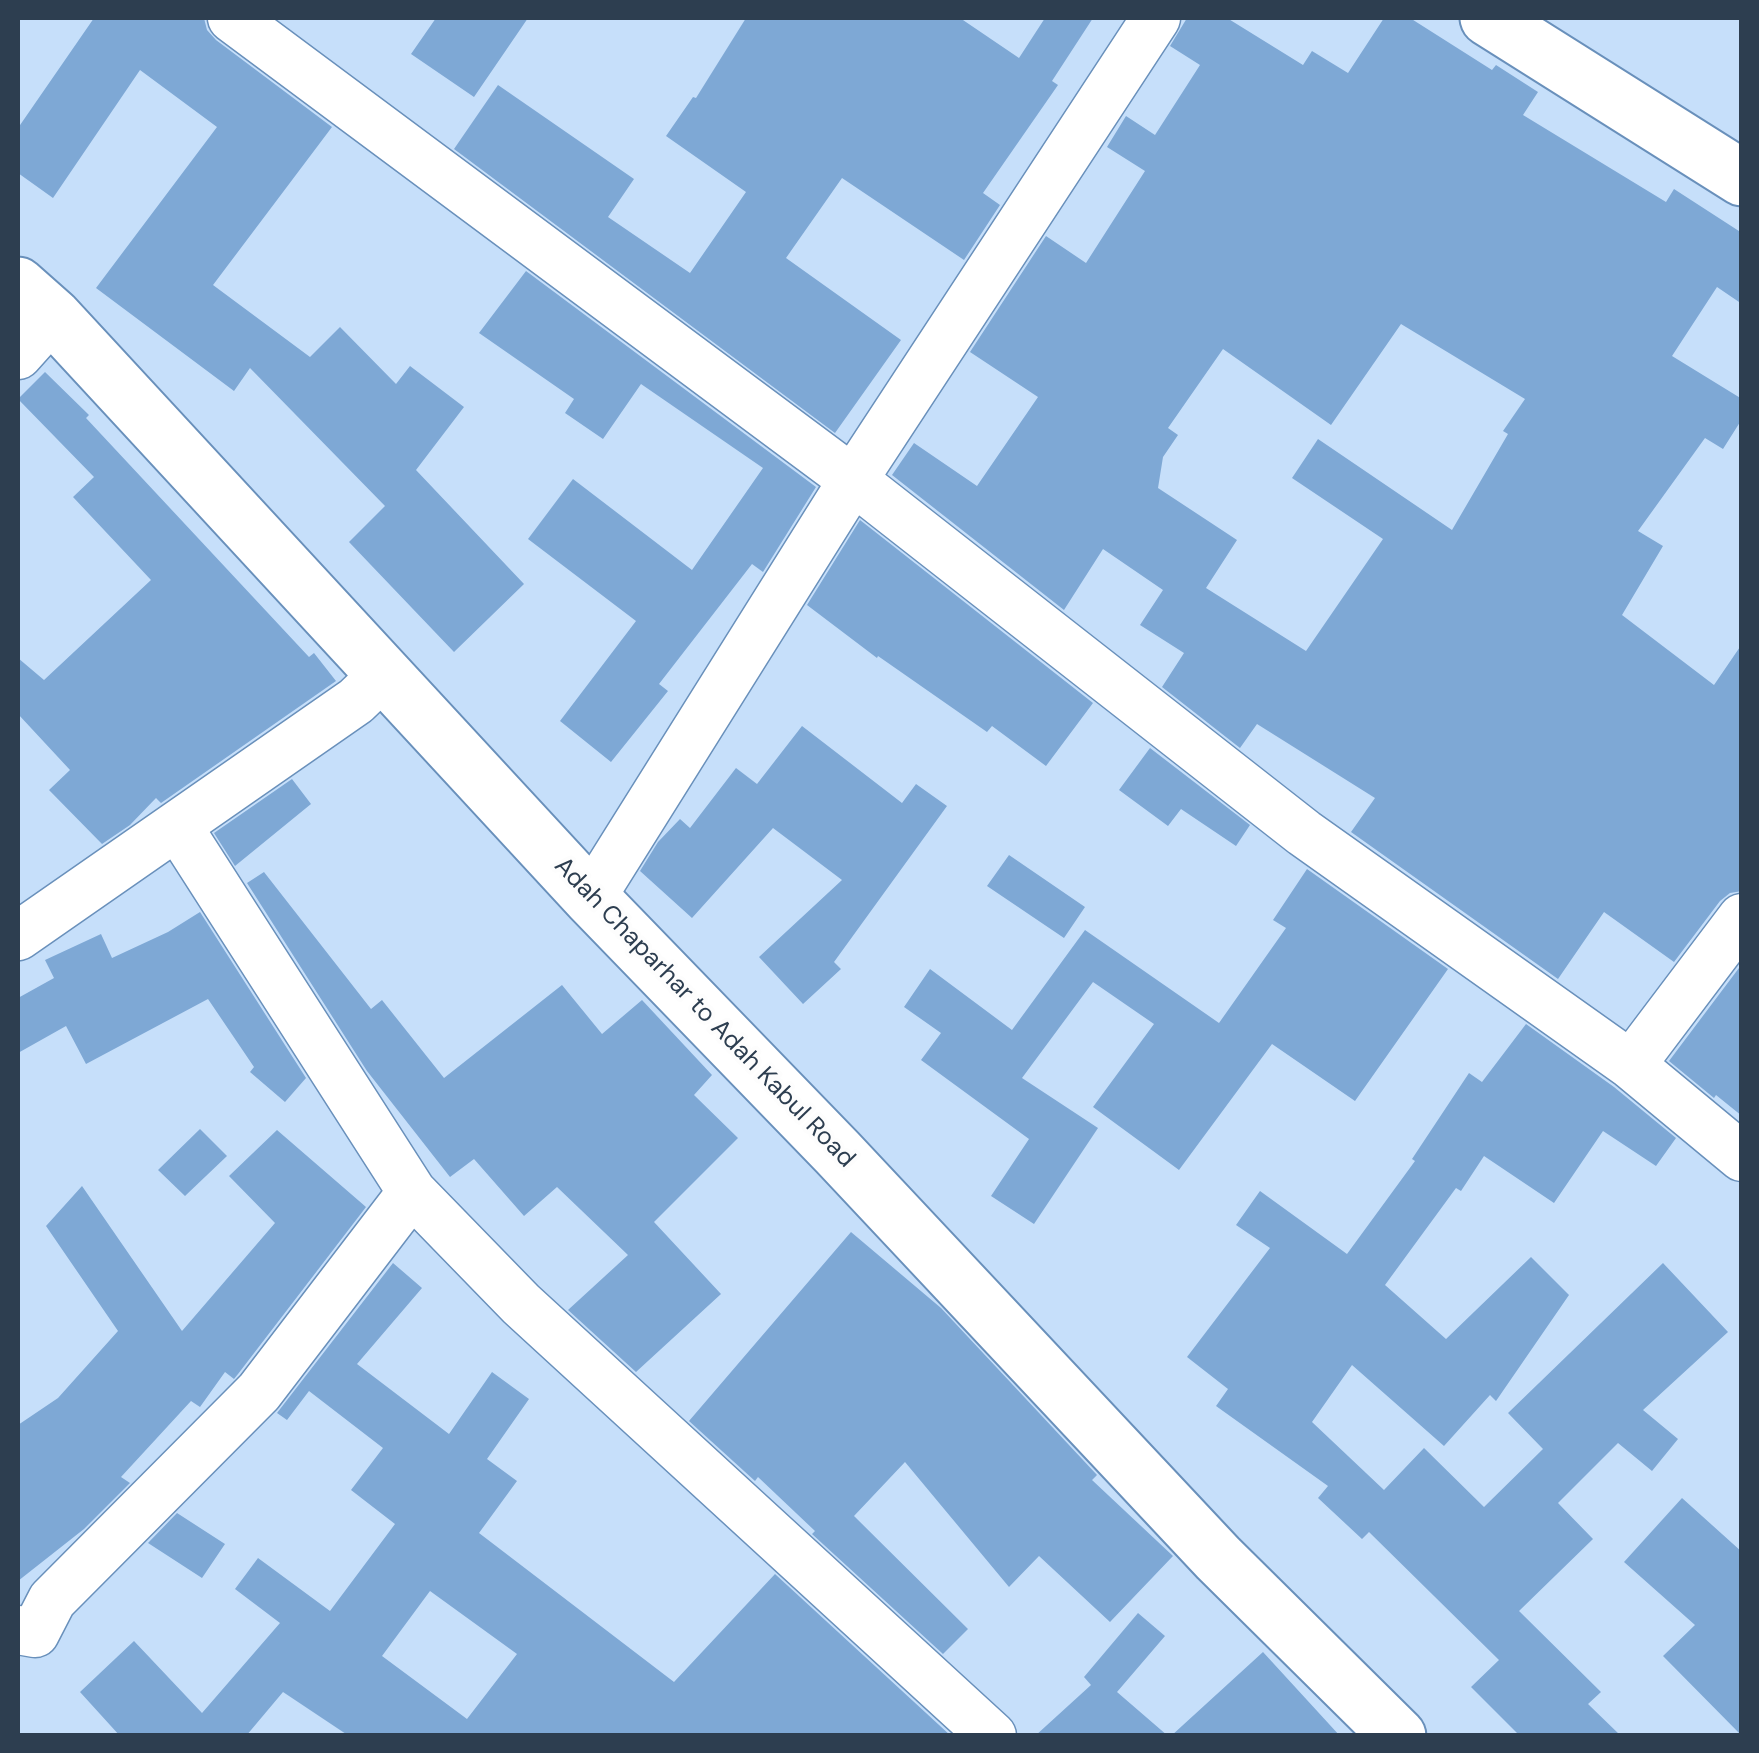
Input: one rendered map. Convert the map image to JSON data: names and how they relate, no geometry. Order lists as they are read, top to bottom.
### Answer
{
  "streets": {
    "main road": ["Adah Chaparhar to Adah Kabul Road"]
  }
}
